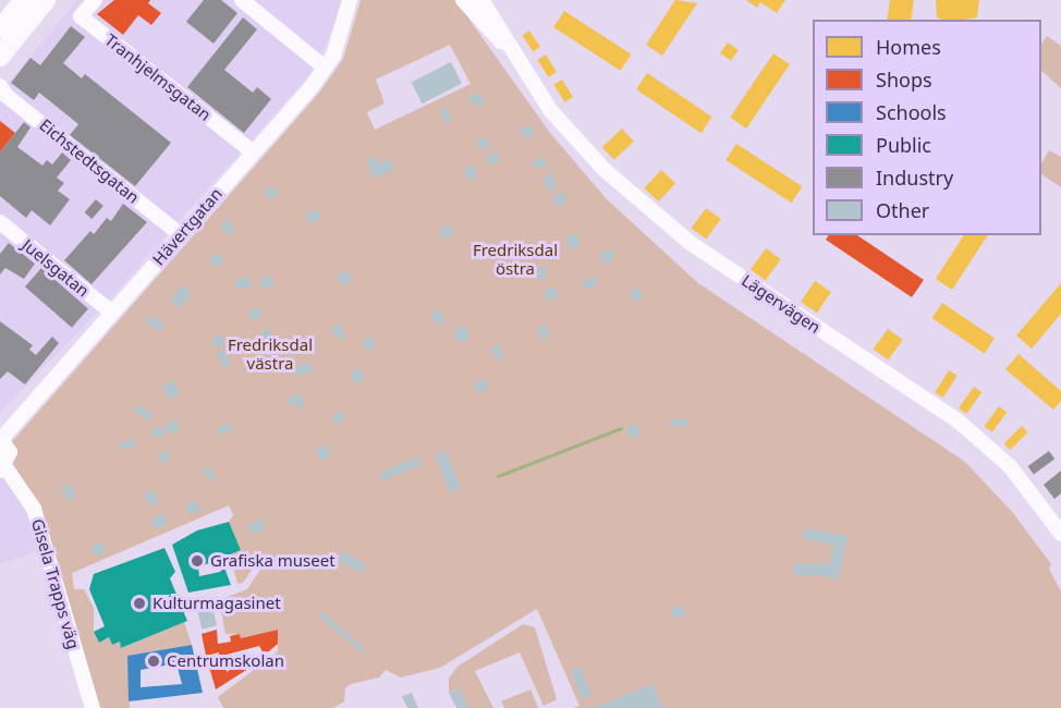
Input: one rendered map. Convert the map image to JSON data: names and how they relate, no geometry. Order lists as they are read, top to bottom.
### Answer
{
  "streets": {
    "street": [
      "Tranhjelmsgatan",
      "Eichstedtsgatan",
      "Hävertgatan",
      "Juelsgatan",
      "Lägervägen",
      "Gisela Trapps väg"
    ]
  },
  "crossings": [
    ["Tranhjelmsgatan", "Hävertgatan"],
    ["Eichstedtsgatan", "Hävertgatan"],
    ["Hävertgatan", "Juelsgatan"]
  ],
  "parks": ["Fredriksdal östra", "Fredriksdal västra"],
  "places": ["Grafiska museet", "Kulturmagasinet", "Centrumskolan"],
  "legend": [
    "Homes",
    "Shops",
    "Schools",
    "Public",
    "Industry",
    "Other"
  ]
}
